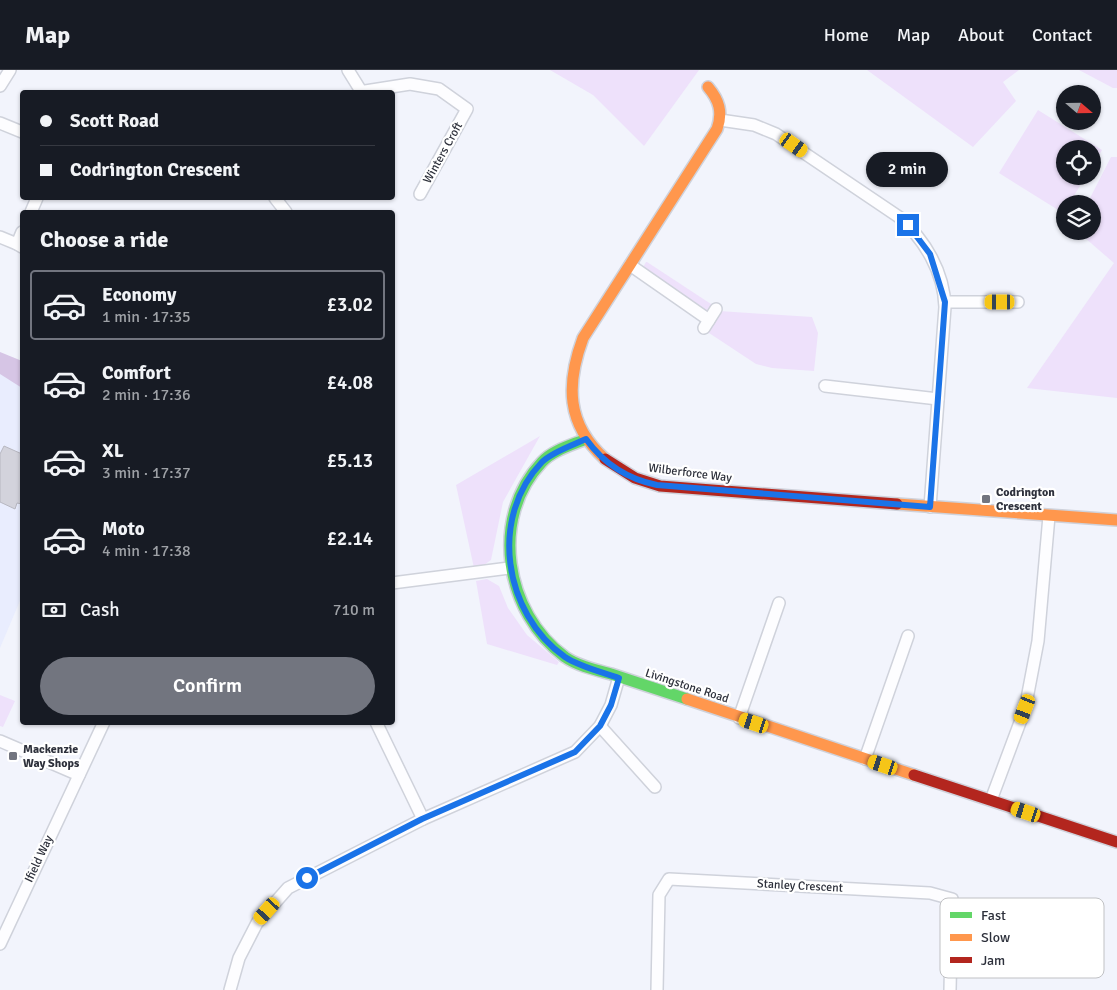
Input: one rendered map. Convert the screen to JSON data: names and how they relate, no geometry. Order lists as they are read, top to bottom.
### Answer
{
  "streets": {
    "street": [
      "Winters Croft",
      "Wilberforce Way",
      "Livingstone Road",
      "Ifield Way",
      "Stanley Crescent"
    ]
  },
  "crossings": [
    ["Wilberforce Way", "Livingstone Road"]
  ],
  "places": {
    "transit": ["Codrington Crescent", "Mackenzie Way Shops"]
  },
  "legend": ["Fast", "Slow", "Jam"],
  "north": "right",
  "page": {
    "header": "Map",
    "nav": [
      "Home",
      "Map",
      "About",
      "Contact"
    ],
    "banner": ["Scott Road", "Codrington Crescent"],
    "bubble": "2 min",
    "heading": "Choose a ride",
    "list": [
      {
        "name": "Economy",
        "note": "1 min · 17:35",
        "value": "£3.02"
      },
      {
        "name": "Comfort",
        "note": "2 min · 17:36",
        "value": "£4.08"
      },
      {
        "name": "XL",
        "note": "3 min · 17:37",
        "value": "£5.13"
      },
      {
        "name": "Moto",
        "note": "4 min · 17:38",
        "value": "£2.14"
      }
    ],
    "pay": ["Cash", "710 m"],
    "buttons": "Confirm"
  }
}
